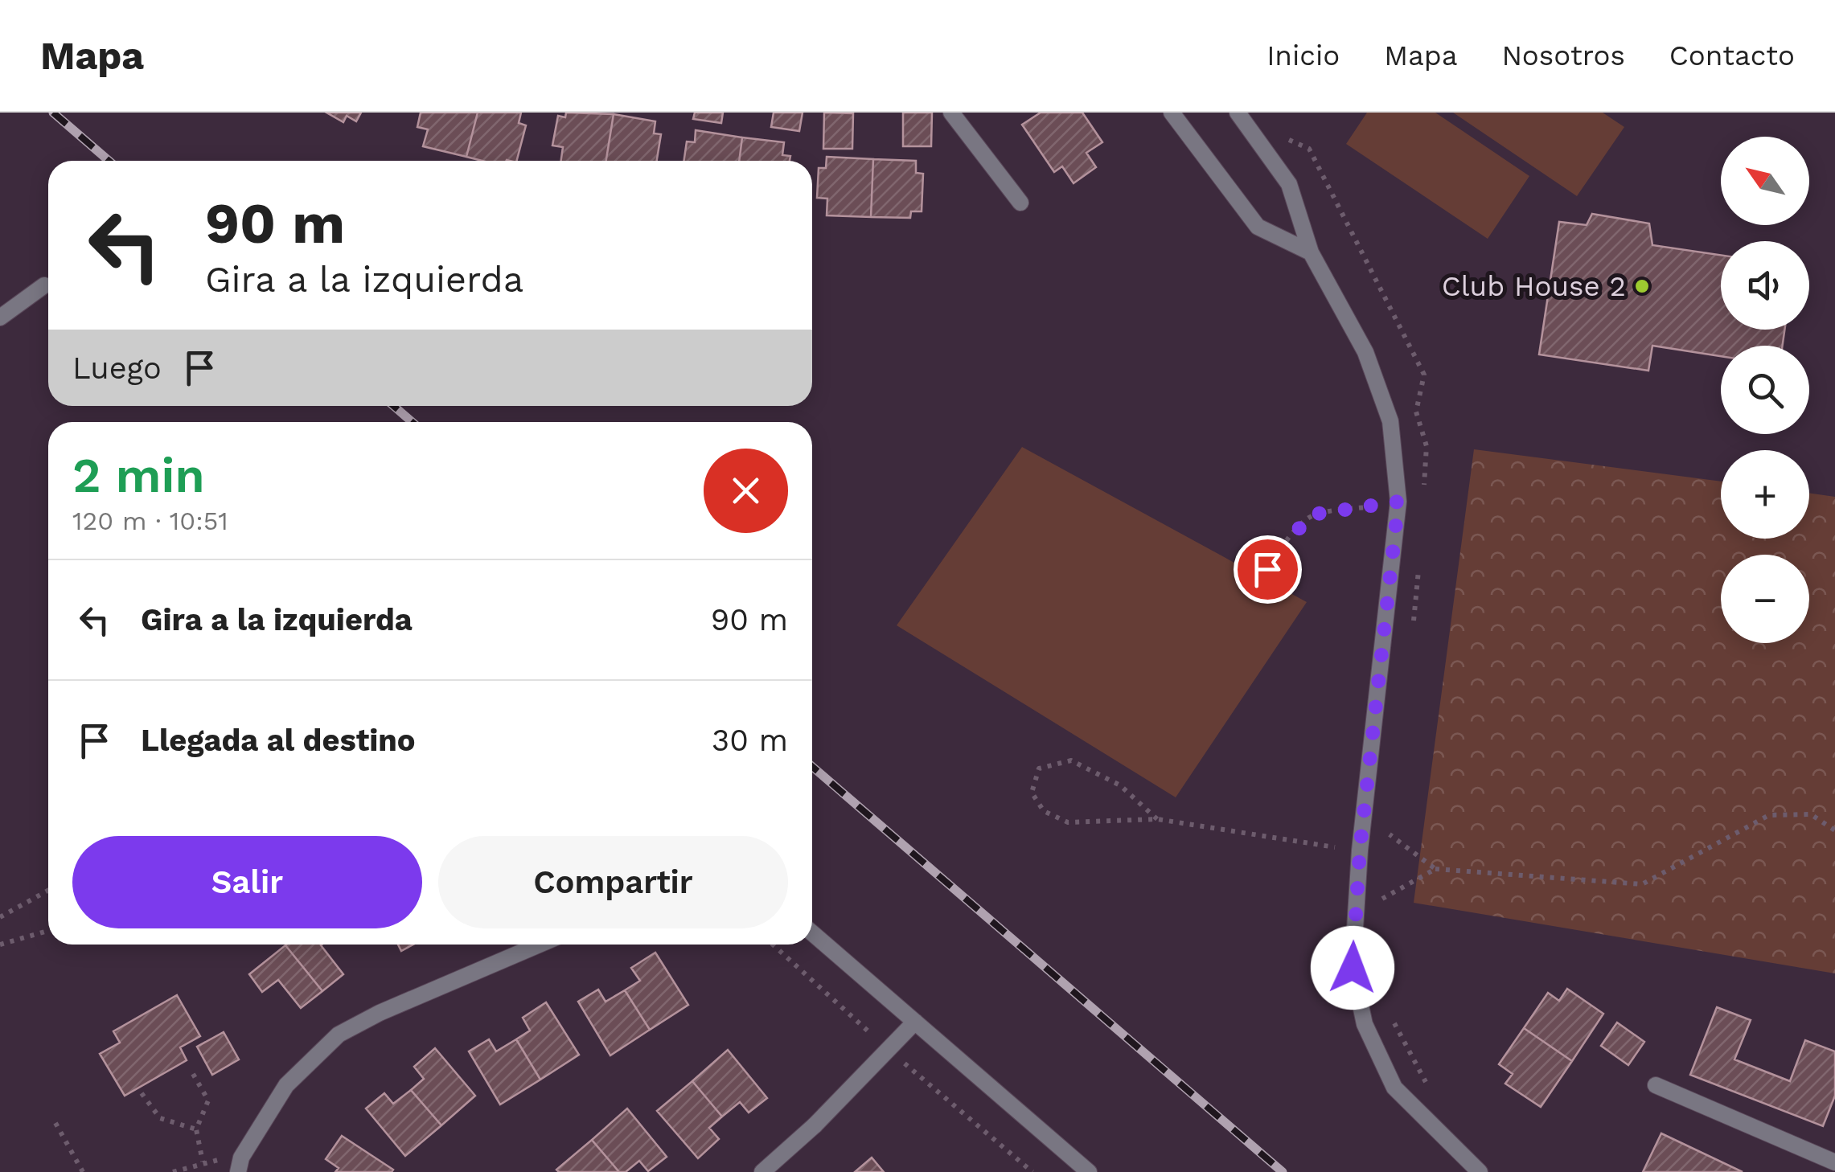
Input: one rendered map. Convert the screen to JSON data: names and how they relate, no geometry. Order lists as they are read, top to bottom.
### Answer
{
  "places": ["Club House 2"],
  "north": "top left",
  "page": {
    "header": "Mapa",
    "nav": [
      "Inicio",
      "Mapa",
      "Nosotros",
      "Contacto"
    ],
    "map_buttons": ["+", "−"],
    "turn": ["90 m", "Gira a la izquierda"],
    "then": "Luego",
    "heading": ["2 min", "120 m · 10:51"],
    "list": [
      {
        "name": "Gira a la izquierda",
        "value": "90 m"
      },
      {
        "name": "Llegada al destino",
        "value": "30 m"
      }
    ],
    "buttons": ["Salir", "Compartir"]
  }
}
